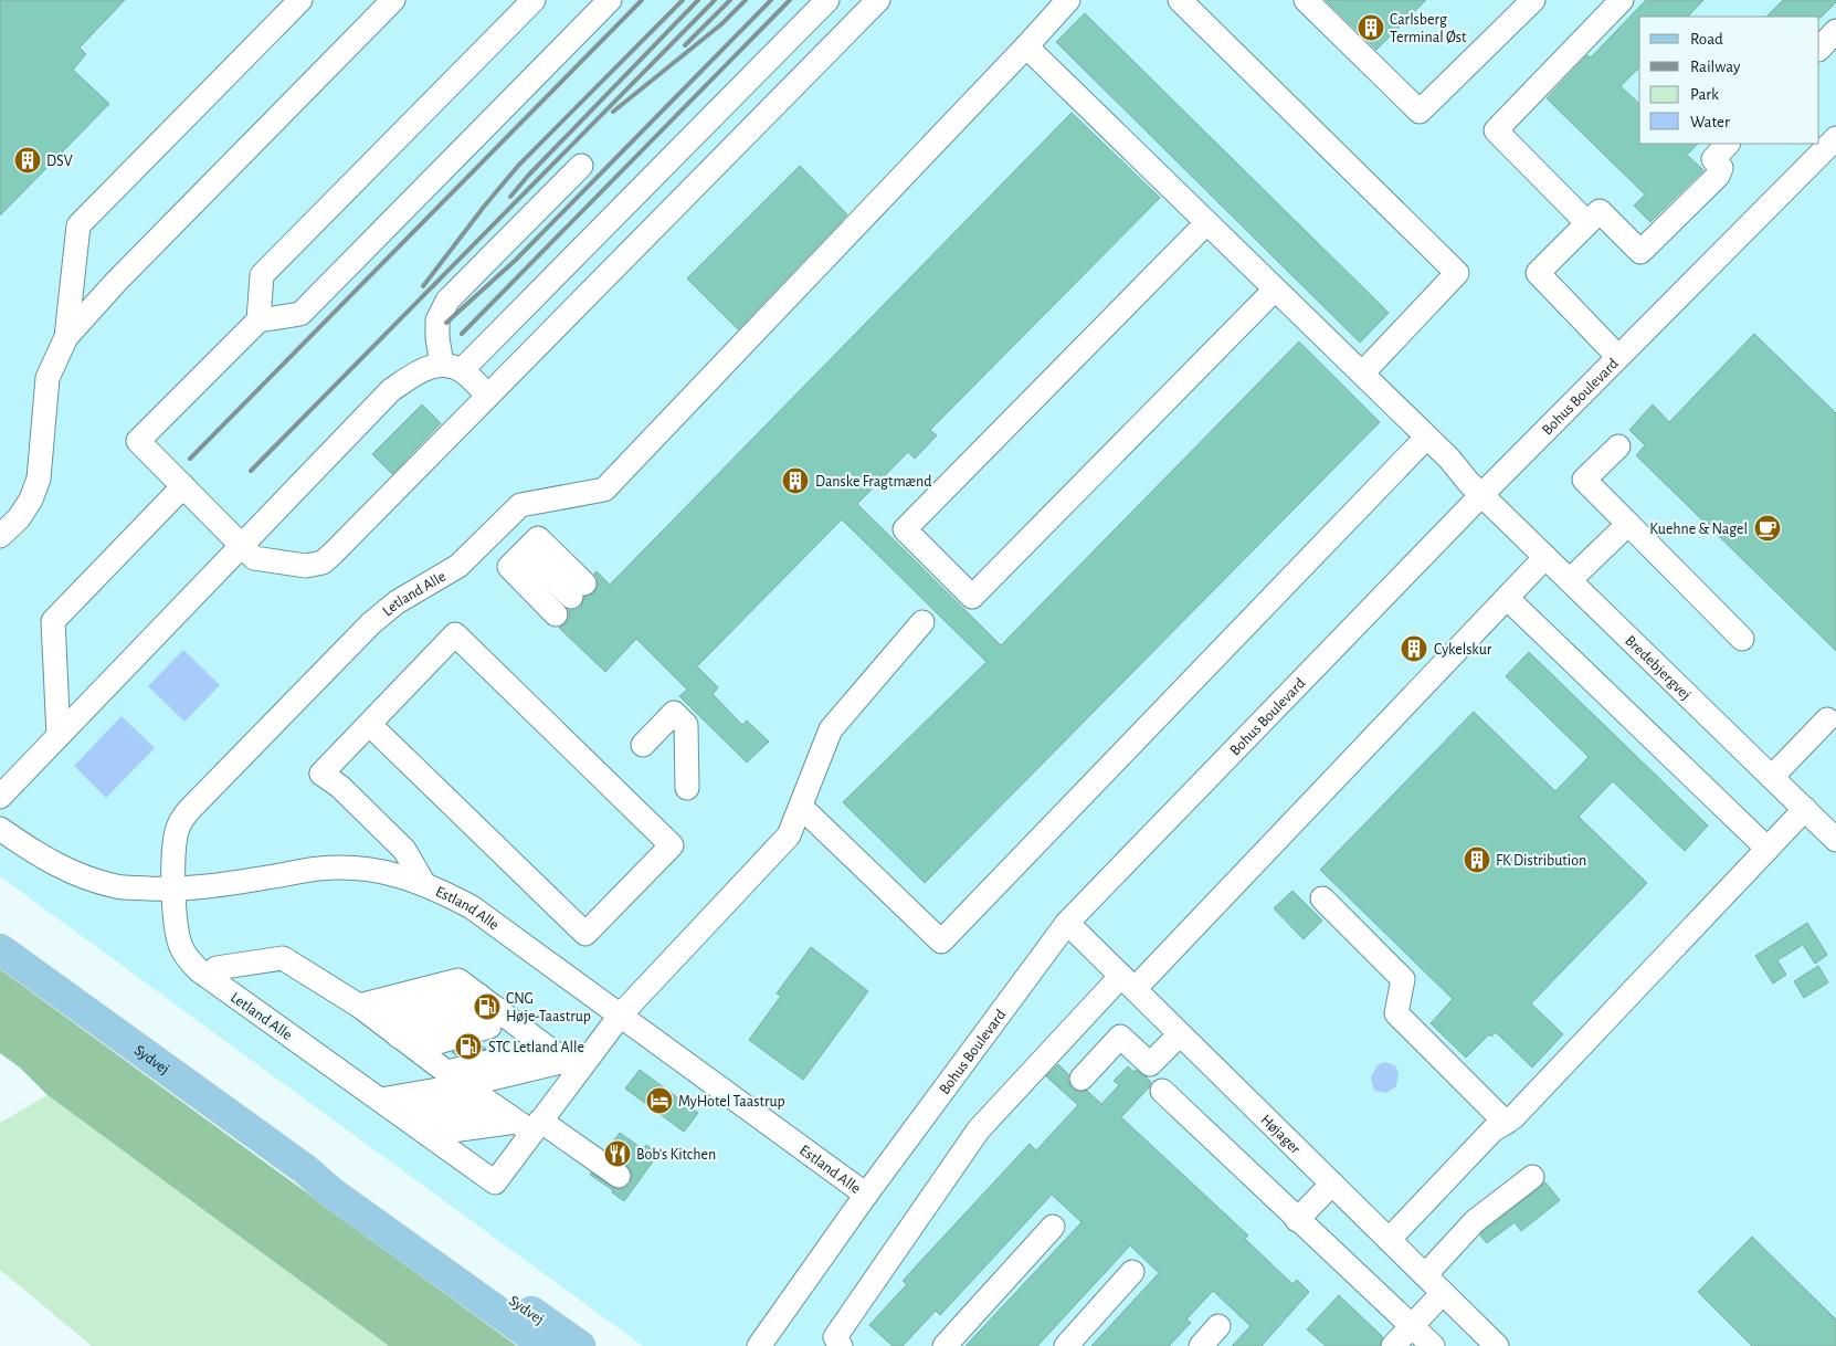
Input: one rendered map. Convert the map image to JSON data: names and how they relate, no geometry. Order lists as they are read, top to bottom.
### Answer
{
  "streets": {
    "main road": ["Sydvej"],
    "street": [
      "Bohus Boulevard",
      "Letland Alle",
      "Bredebjergvej",
      "Estland Alle",
      "Højager"
    ]
  },
  "crossings": [
    ["Bohus Boulevard", "Bredebjergvej"],
    ["Bohus Boulevard", "Estland Alle"],
    ["Bohus Boulevard", "Højager"],
    ["Letland Alle", "Bredebjergvej"],
    ["Letland Alle", "Estland Alle"]
  ],
  "places": {
    "building": [
      "Carlsberg Terminal Øst",
      "DSV",
      "Danske Fragtmænd",
      "Cykelskur",
      "FK Distribution"
    ],
    "cafe": ["Kuehne & Nagel"],
    "fuel station": ["CNG Høje-Taastrup", "STC Letland Alle"],
    "hotel": ["MyHotel Taastrup"],
    "restaurant": ["Bob's Kitchen"]
  },
  "legend": [
    "Road",
    "Railway",
    "Park",
    "Water"
  ]
}
